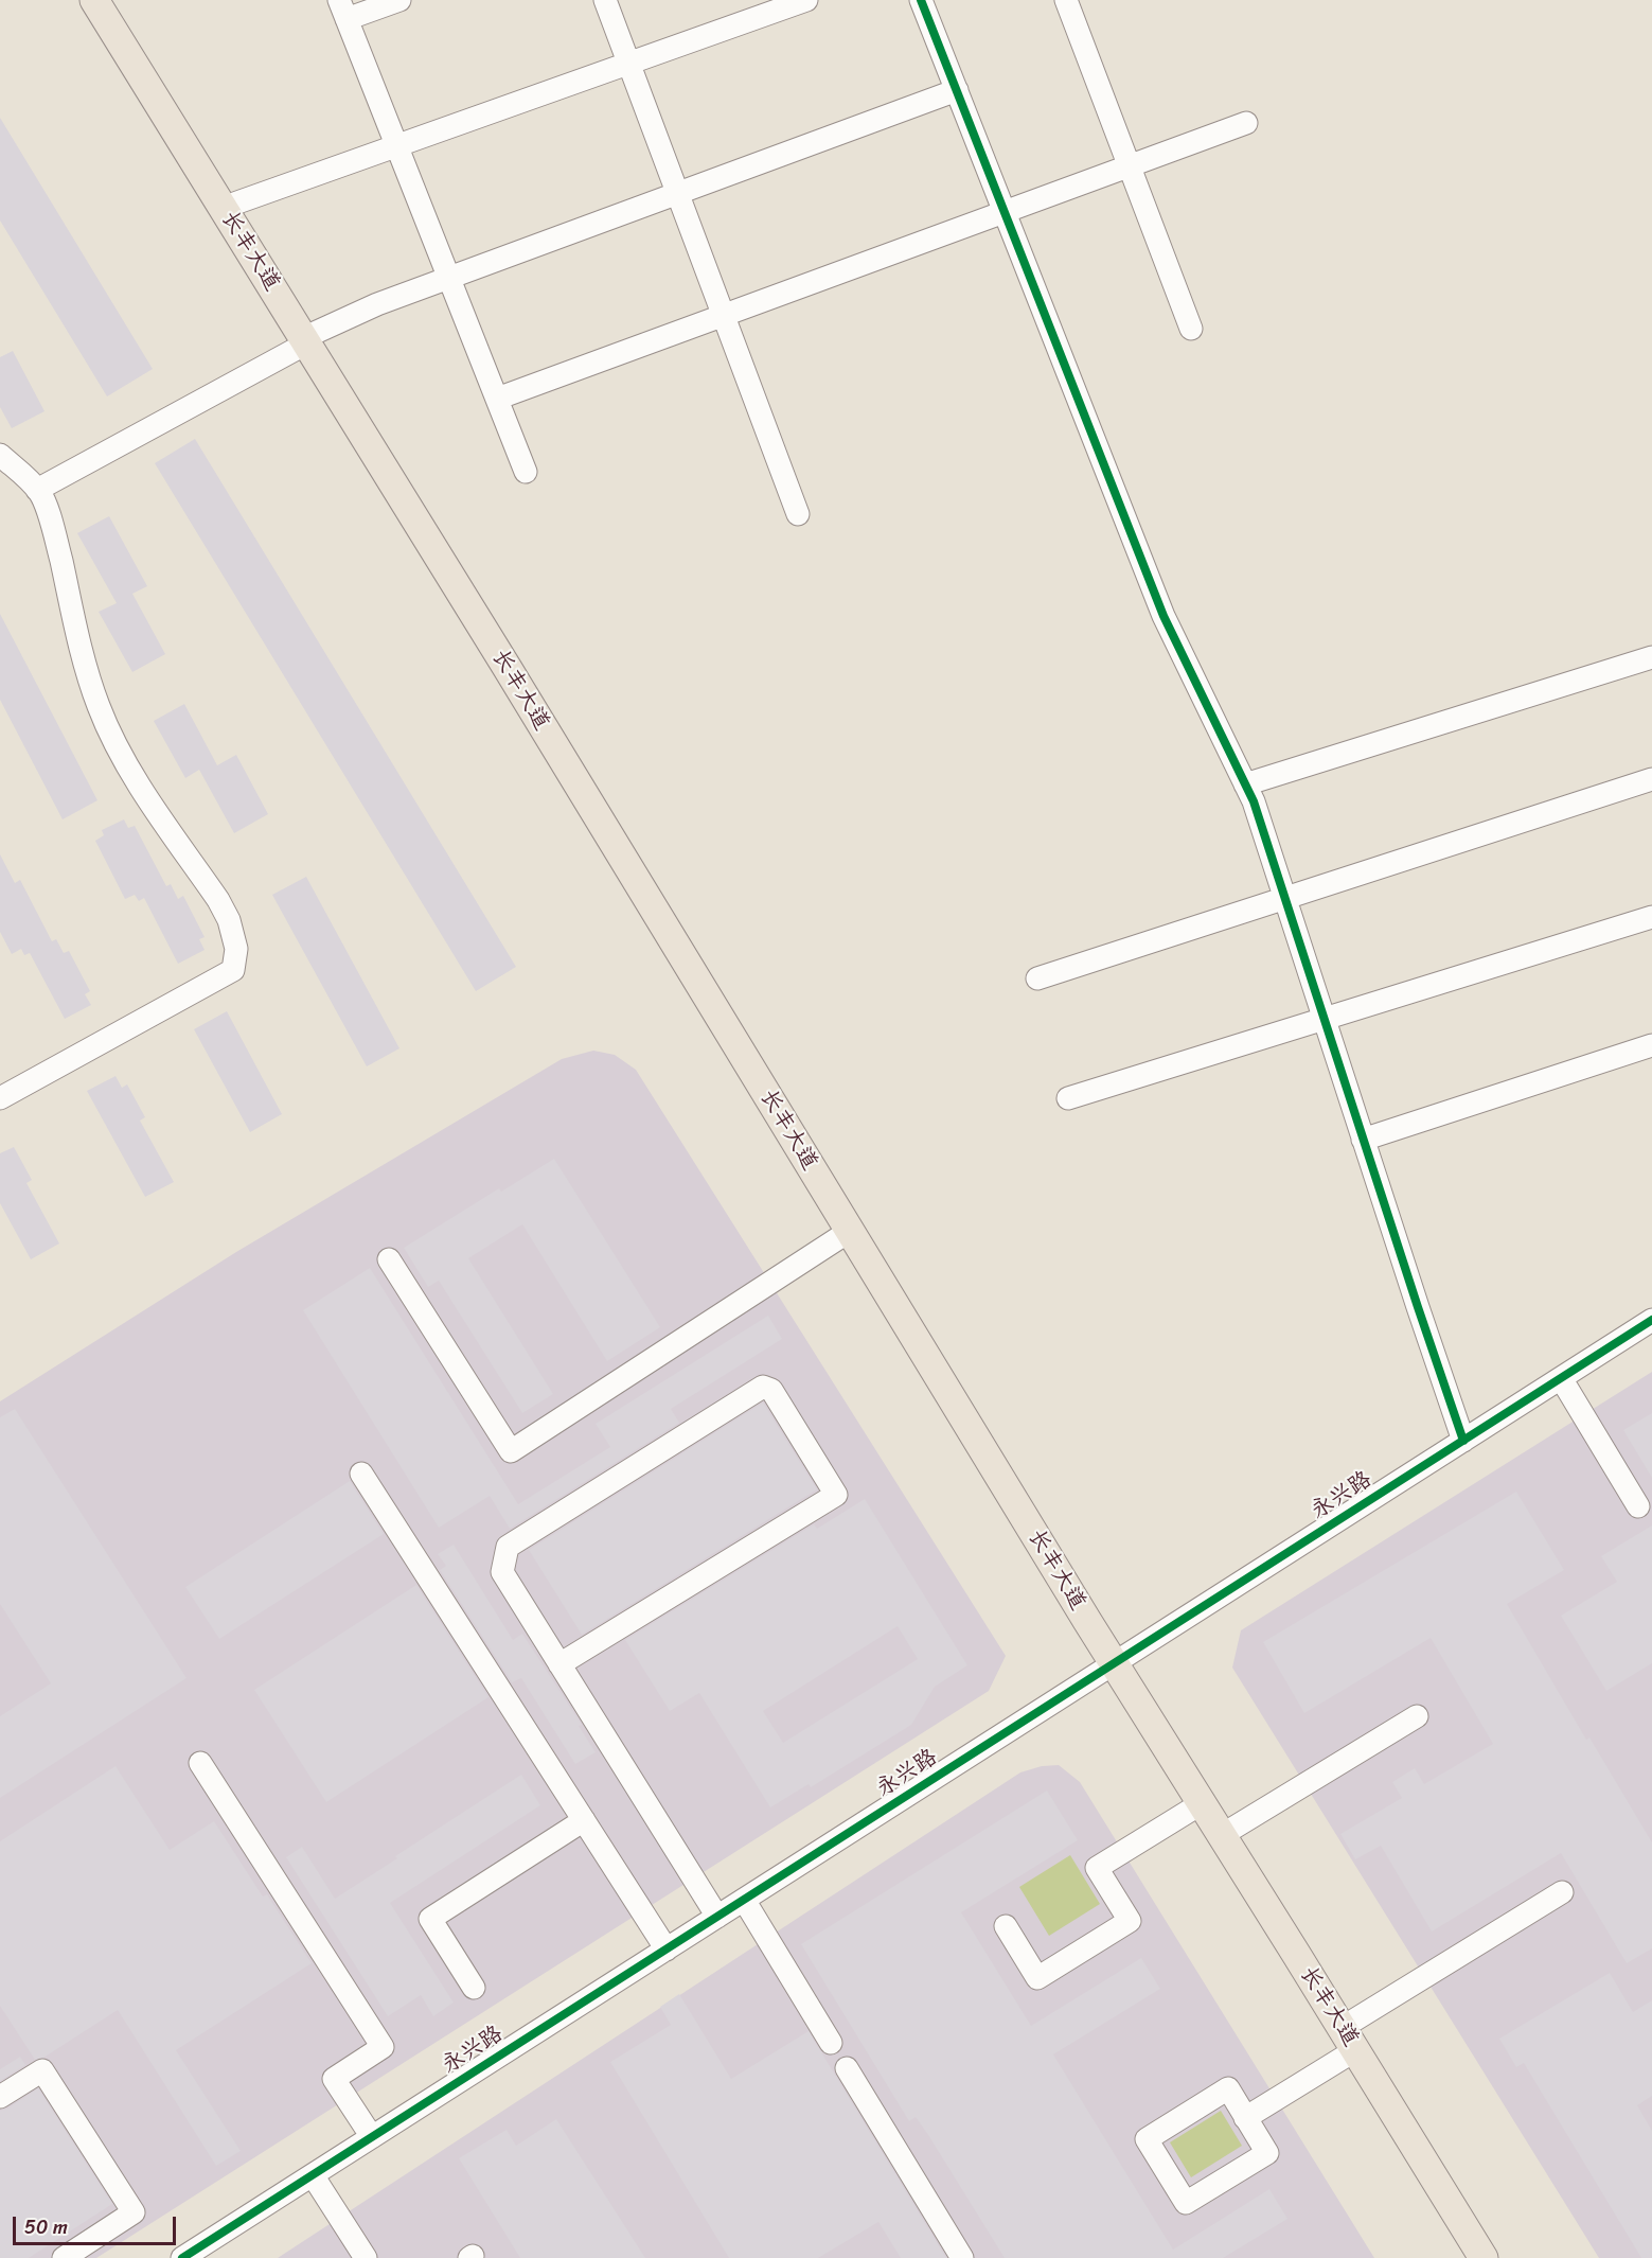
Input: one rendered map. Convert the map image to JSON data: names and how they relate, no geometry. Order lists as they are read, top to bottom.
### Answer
{
  "streets": {
    "main road": ["长丰大道"],
    "street": ["永兴路"]
  },
  "crossings": [
    ["长丰大道", "永兴路"]
  ],
  "scale_bar": "50 m"
}
